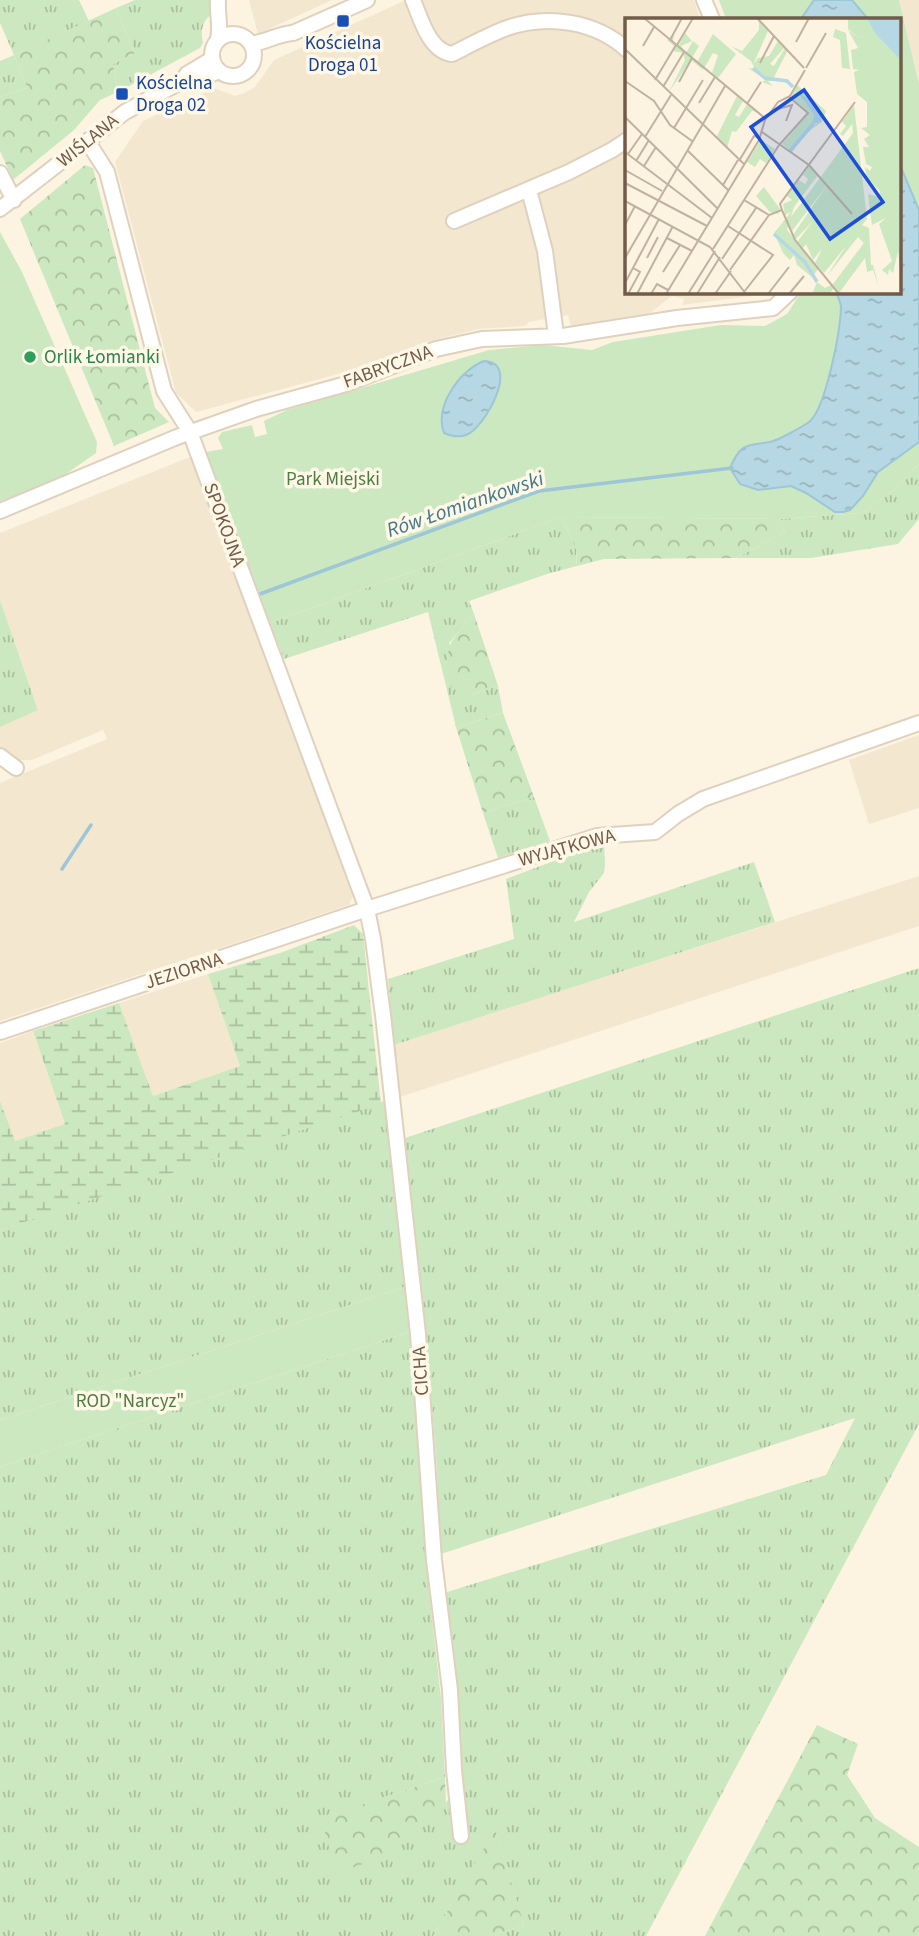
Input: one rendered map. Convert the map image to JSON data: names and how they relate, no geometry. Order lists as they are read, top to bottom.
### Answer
{
  "streets": {
    "street": [
      "WIŚLANA",
      "FABRYCZNA",
      "SPOKOJNA",
      "WYJĄTKOWA",
      "JEZIORNA",
      "CICHA"
    ]
  },
  "crossings": [
    ["WIŚLANA", "SPOKOJNA"],
    ["FABRYCZNA", "SPOKOJNA"],
    ["SPOKOJNA", "WYJĄTKOWA"],
    ["SPOKOJNA", "JEZIORNA"],
    ["SPOKOJNA", "CICHA"],
    ["WYJĄTKOWA", "JEZIORNA"],
    ["WYJĄTKOWA", "CICHA"],
    ["JEZIORNA", "CICHA"]
  ],
  "water": ["Rów Łomiankowski"],
  "parks": ["Park Miejski", "ROD \"Narcyz\""],
  "places": {
    "transit": ["Kościelna Droga 01", "Kościelna Droga 02"],
    "other": ["Orlik Łomianki"]
  }
}
